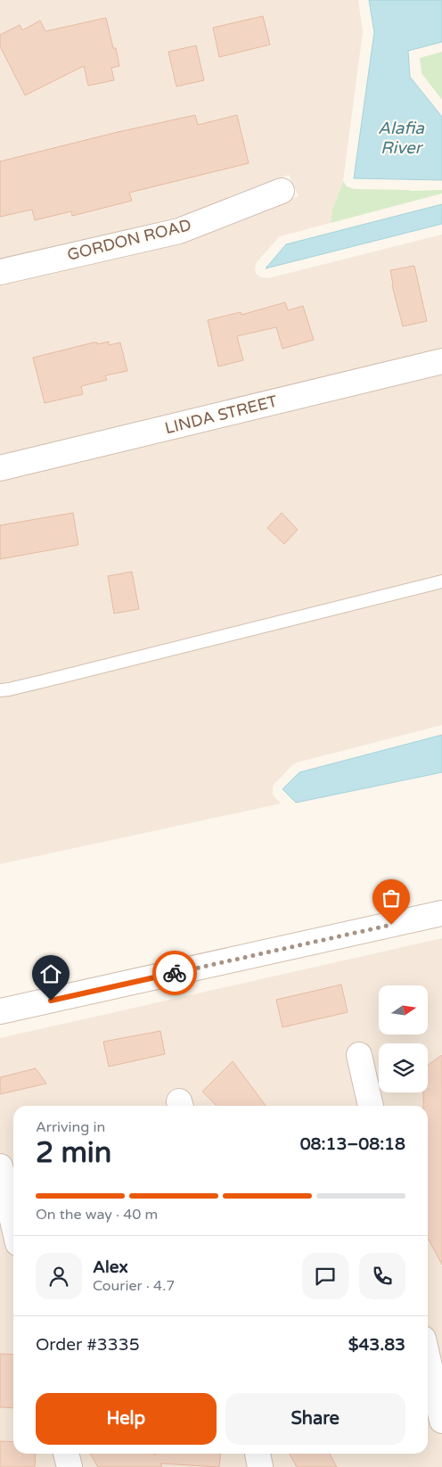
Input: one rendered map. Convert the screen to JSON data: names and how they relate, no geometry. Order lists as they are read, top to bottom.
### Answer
{
  "streets": {
    "street": ["GORDON ROAD", "LINDA STREET"]
  },
  "water": ["Alafia River"],
  "north": "right",
  "page": {
    "heading": ["2 min", "Arriving in", "08:13–08:18"],
    "panel": [
      "Alex",
      "Courier · 4.7",
      "Order #3335",
      "$43.83"
    ],
    "bar": "On the way · 40 m",
    "buttons": ["Help", "Share"]
  }
}
